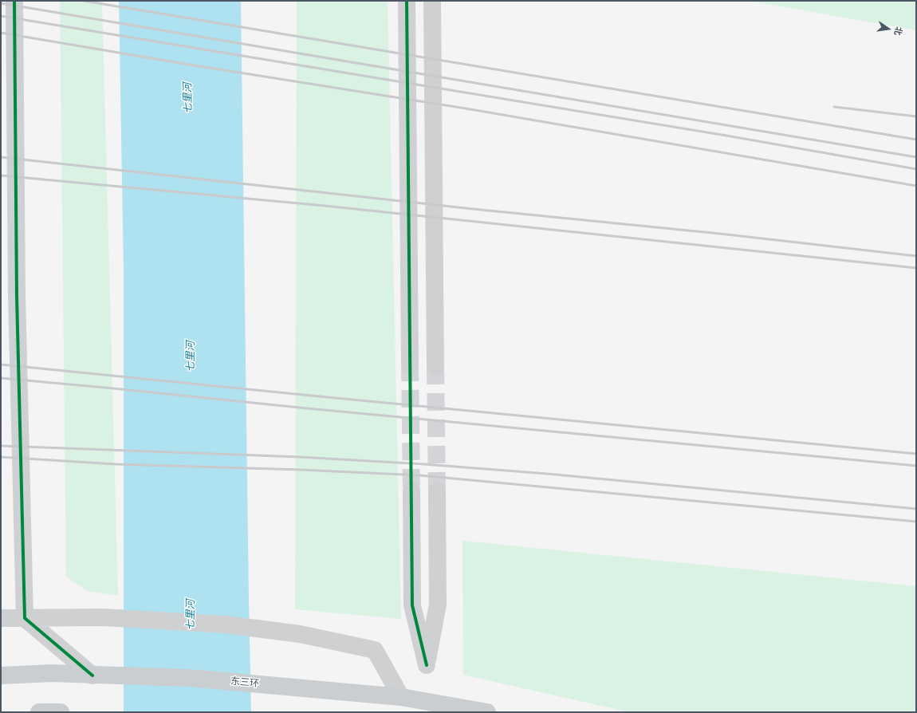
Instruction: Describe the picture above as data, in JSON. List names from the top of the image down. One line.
{"streets":{"main road":["东三环"]},"water":["七里河"],"north":"right"}
